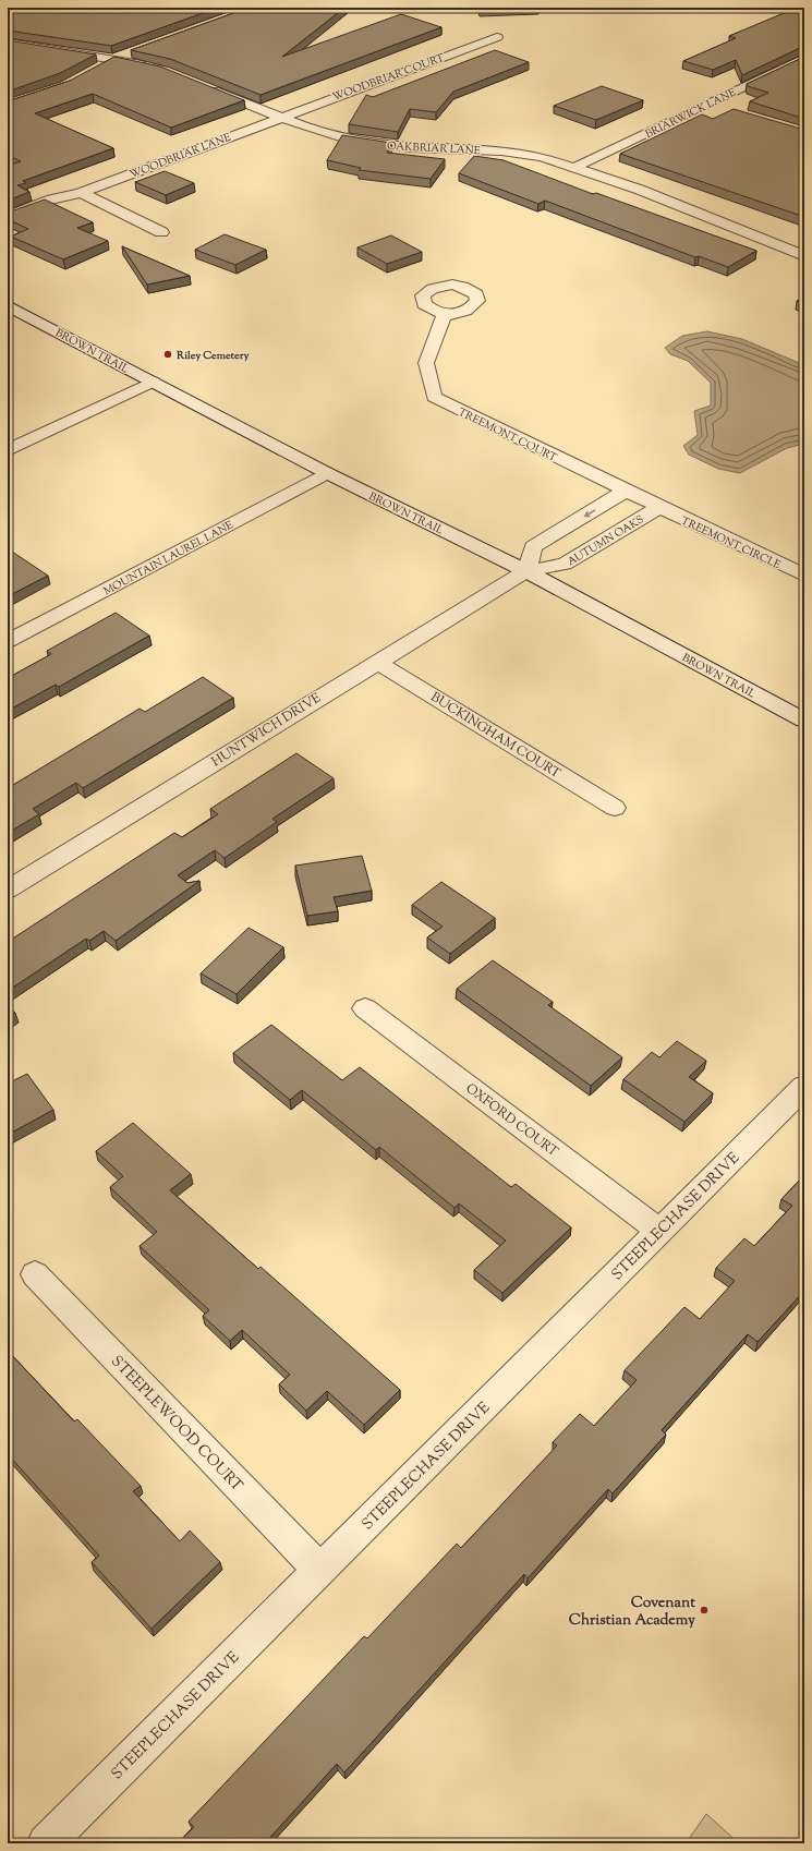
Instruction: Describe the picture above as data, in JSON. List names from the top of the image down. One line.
{"streets":{"street":["WOODBRIAR COURT","BRIARWICK LANE","OAKBRIAR LANE","WOODBRIAR LANE","BROWN TRAIL","TREEMONT COURT","AUTUMN OAKS","TREEMONT CIRCLE","MOUNTAIN LAUREL LANE","HUNTWICH DRIVE","BUCKINGHAM COURT","OXFORD COURT","STEEPLECHASE DRIVE","STEEPLEWOOD COURT"]},"crossings":[["WOODBRIAR COURT","OAKBRIAR LANE"],["WOODBRIAR COURT","WOODBRIAR LANE"],["BRIARWICK LANE","OAKBRIAR LANE"],["OAKBRIAR LANE","WOODBRIAR LANE"],["BROWN TRAIL","AUTUMN OAKS"],["BROWN TRAIL","MOUNTAIN LAUREL LANE"],["BROWN TRAIL","HUNTWICH DRIVE"],["TREEMONT COURT","AUTUMN OAKS"],["TREEMONT COURT","TREEMONT CIRCLE"],["AUTUMN OAKS","TREEMONT CIRCLE"],["AUTUMN OAKS","HUNTWICH DRIVE"],["HUNTWICH DRIVE","BUCKINGHAM COURT"],["OXFORD COURT","STEEPLECHASE DRIVE"],["STEEPLECHASE DRIVE","STEEPLEWOOD COURT"]],"places":["Riley Cemetery","Covenant Christian Academy"]}
